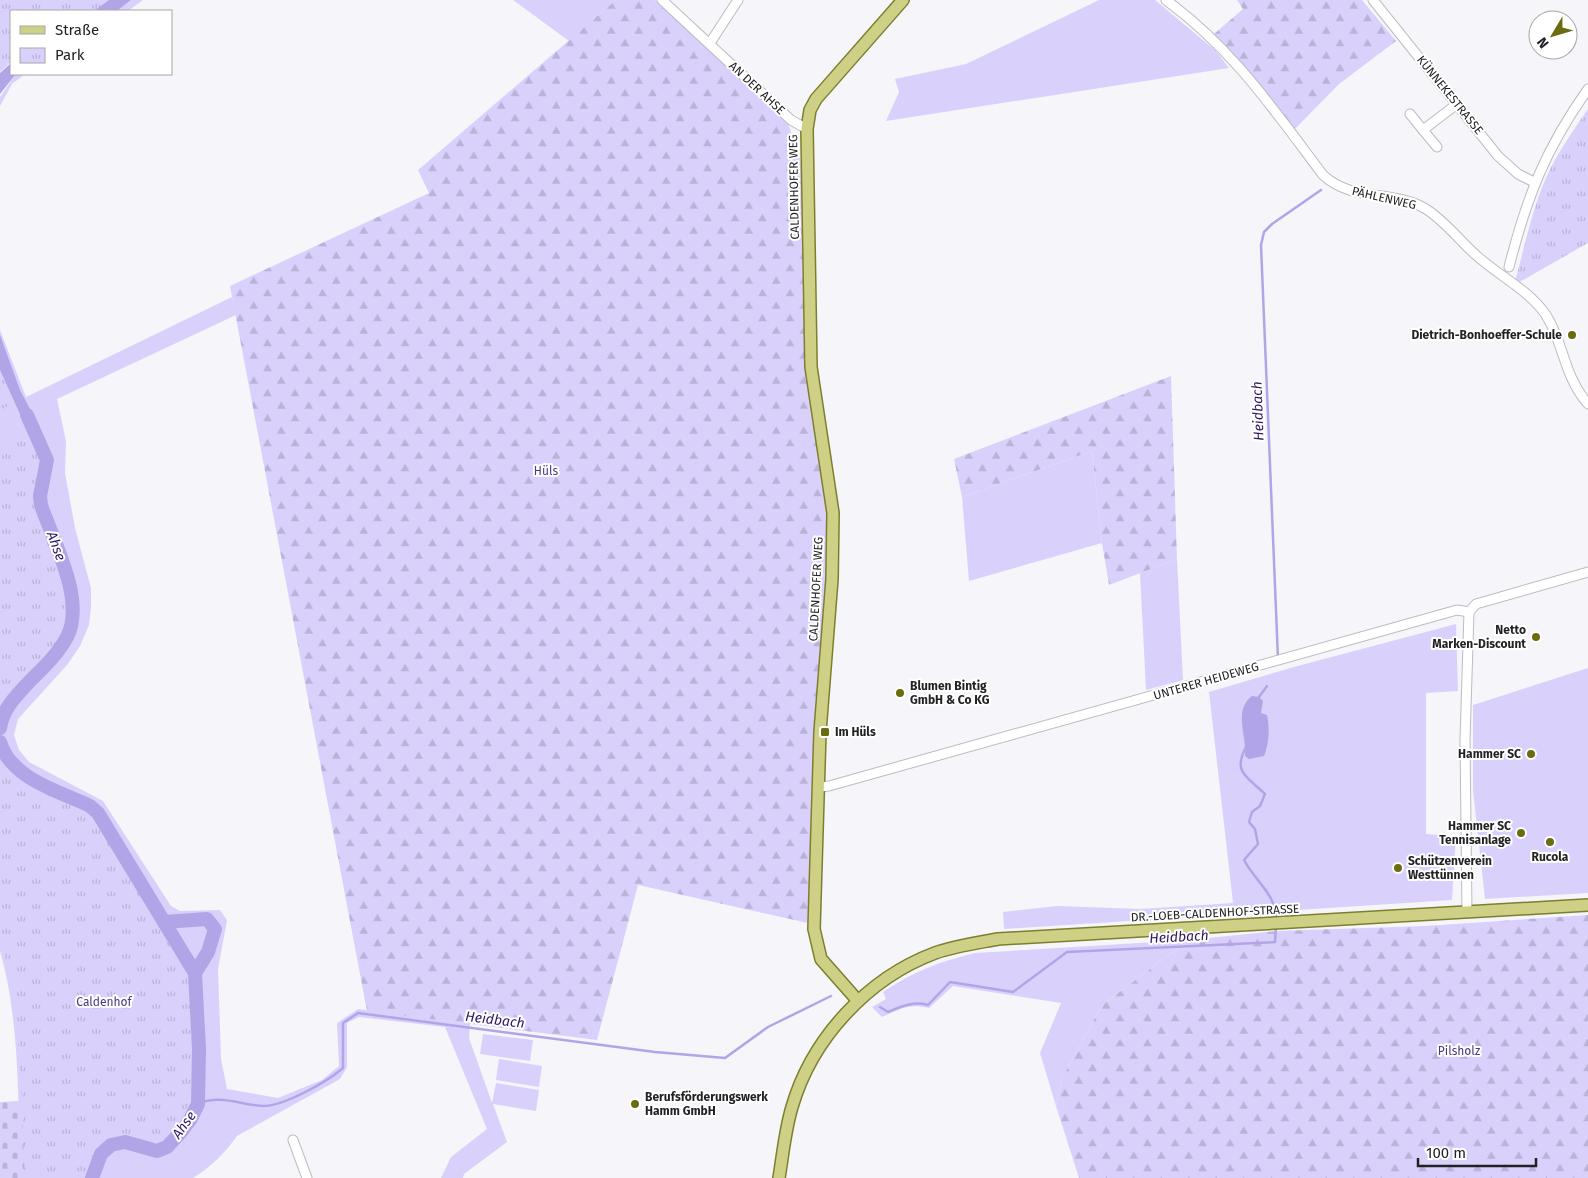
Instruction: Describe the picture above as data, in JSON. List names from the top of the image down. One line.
{"streets":{"main road":["CALDENHOFER WEG","DR.-LOEB-CALDENHOF-STRASSE"],"street":["AN DER AHSE","KÜNNEKESTRASSE","PÄHLENWEG","UNTERER HEIDEWEG"]},"crossings":[["AN DER AHSE","CALDENHOFER WEG"],["CALDENHOFER WEG","UNTERER HEIDEWEG"],["CALDENHOFER WEG","DR.-LOEB-CALDENHOF-STRASSE"]],"water":["Heidbach","Ahse"],"parks":["Hüls","Caldenhof","Pilsholz"],"places":{"other":["Dietrich-Bonhoeffer-Schule","Netto Marken-Discount","Blumen Bintig GmbH & Co KG","Hammer SC","Hammer SC Tennisanlage","Rucola","Schützenverein Westtünnen","Berufsförderungswerk Hamm GmbH"],"transit":["Im Hüls"]},"legend":["Straße","Park"],"scale_bar":"100 m","north":"bottom left"}
